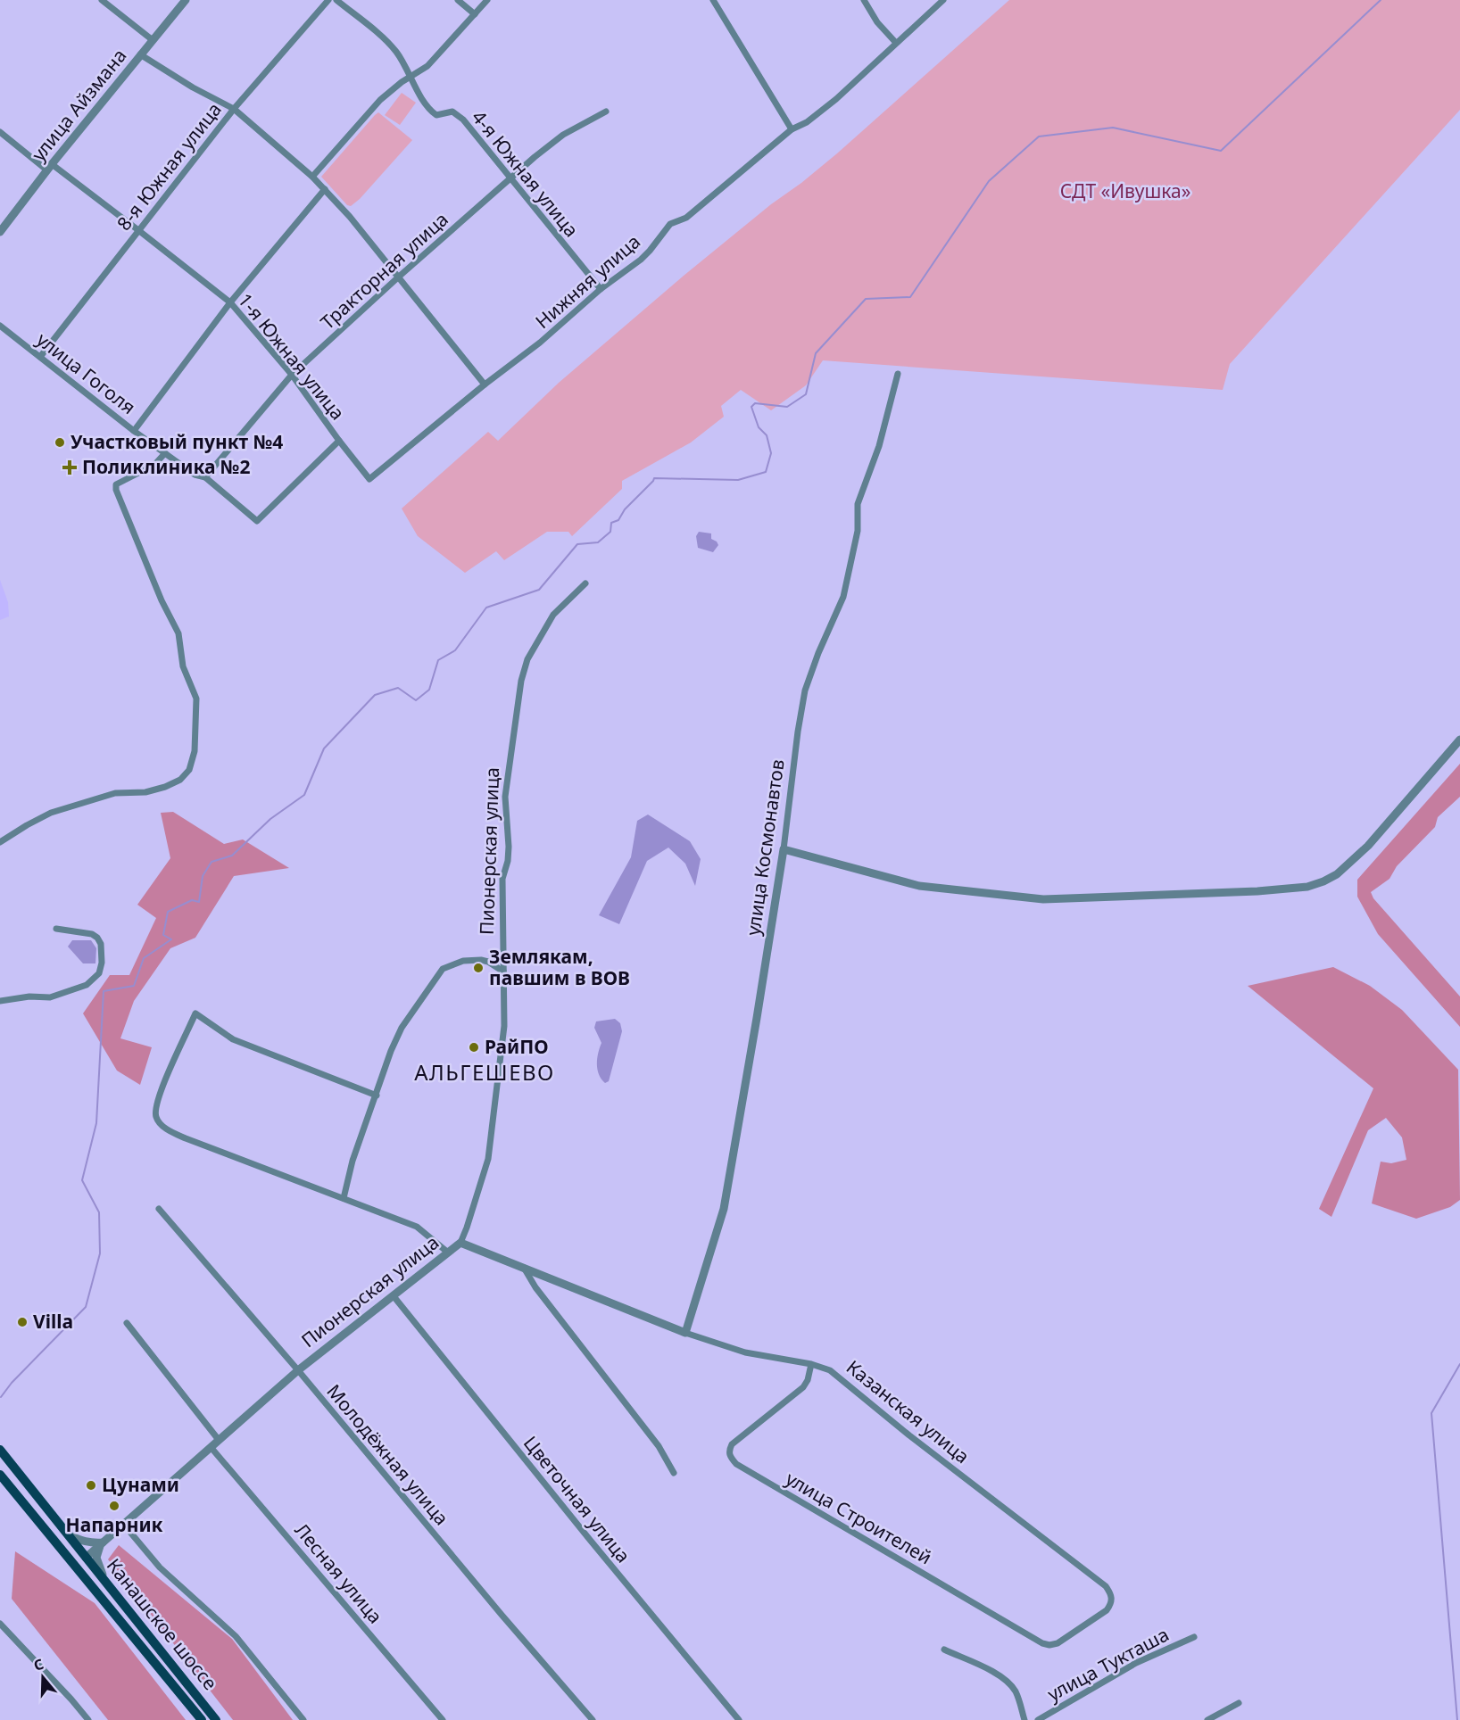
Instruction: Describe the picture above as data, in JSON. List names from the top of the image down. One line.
{"streets":{"main road":["Пионерская улица","Канашское шоссе"],"street":["улица Айзмана","8-я Южная улица","4-я Южная улица","Тракторная улица","Нижняя улица","1-я Южная улица","улица Гоголя","улица Космонавтов","Казанская улица","Молодёжная улица","Цветочная улица","улица Строителей","Лесная улица","улица Тукташа"]},"crossings":[["улица Айзмана","1-я Южная улица"],["8-я Южная улица","1-я Южная улица"],["8-я Южная улица","улица Гоголя"],["4-я Южная улица","Тракторная улица"],["4-я Южная улица","Нижняя улица"],["Тракторная улица","1-я Южная улица"],["Тракторная улица","улица Гоголя"],["Нижняя улица","1-я Южная улица"],["1-я Южная улица","улица Гоголя"],["улица Космонавтов","Казанская улица"],["Пионерская улица","Казанская улица"],["Пионерская улица","Молодёжная улица"],["Пионерская улица","Цветочная улица"],["Пионерская улица","Лесная улица"],["Пионерская улица","Канашское шоссе"],["Казанская улица","улица Строителей"]],"districts":["АЛЬГЕШЕВО"],"parks":["СДТ «Ивушка»"],"places":{"other":["Участковый пункт №4","Землякам, павшим в ВОВ","РайПО","Villa","Цунами","Напарник"],"health":["Поликлиника №2"]},"north":"top"}
